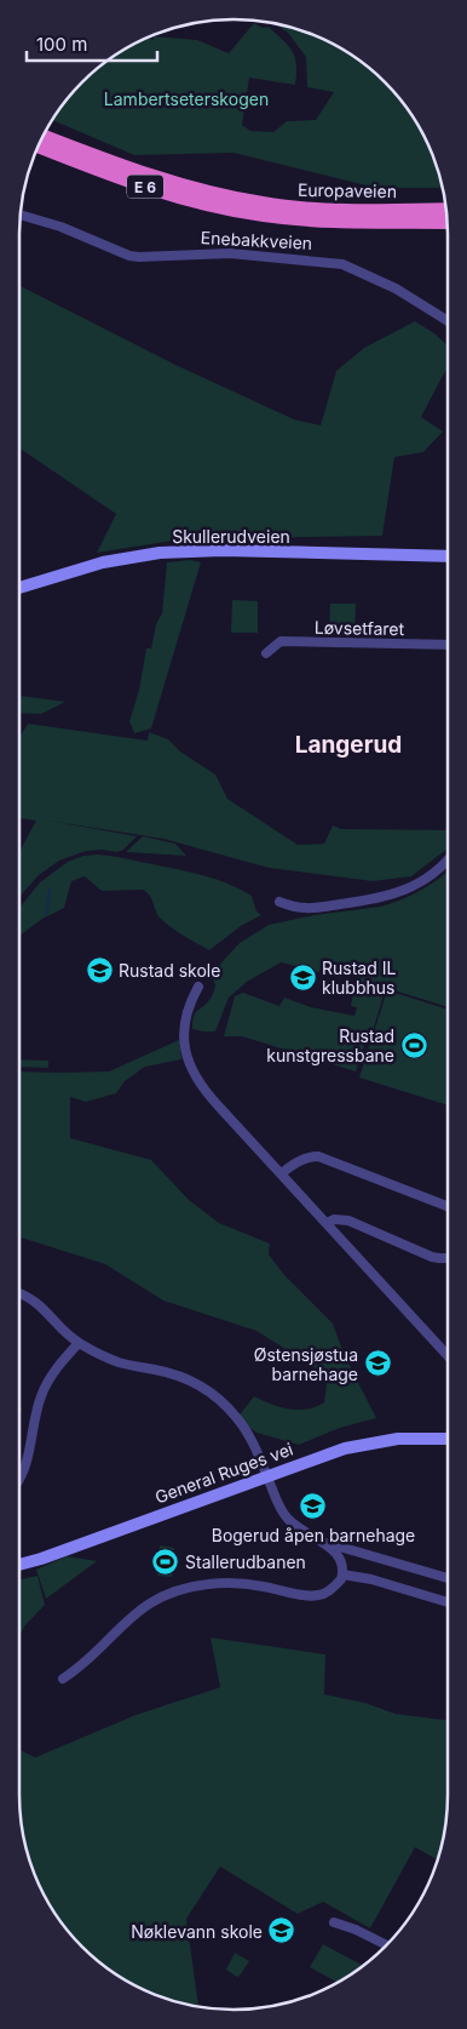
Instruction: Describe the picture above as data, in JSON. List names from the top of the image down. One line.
{"streets":{"highway":["E 6","Europaveien","Enebakkveien"],"main road":["Skullerudveien","General Ruges vei"],"street":["Løvsetfaret"]},"crossings":[["Europaveien","Enebakkveien"]],"districts":["Langerud"],"parks":["Lambertseterskogen"],"places":{"school or university":["Rustad skole","Rustad IL klubbhus","Østensjøstua barnehage","Bogerud åpen barnehage","Nøklevann skole"],"sports":["Rustad kunstgressbane","Stallerudbanen"]},"scale_bar":"100 m"}
